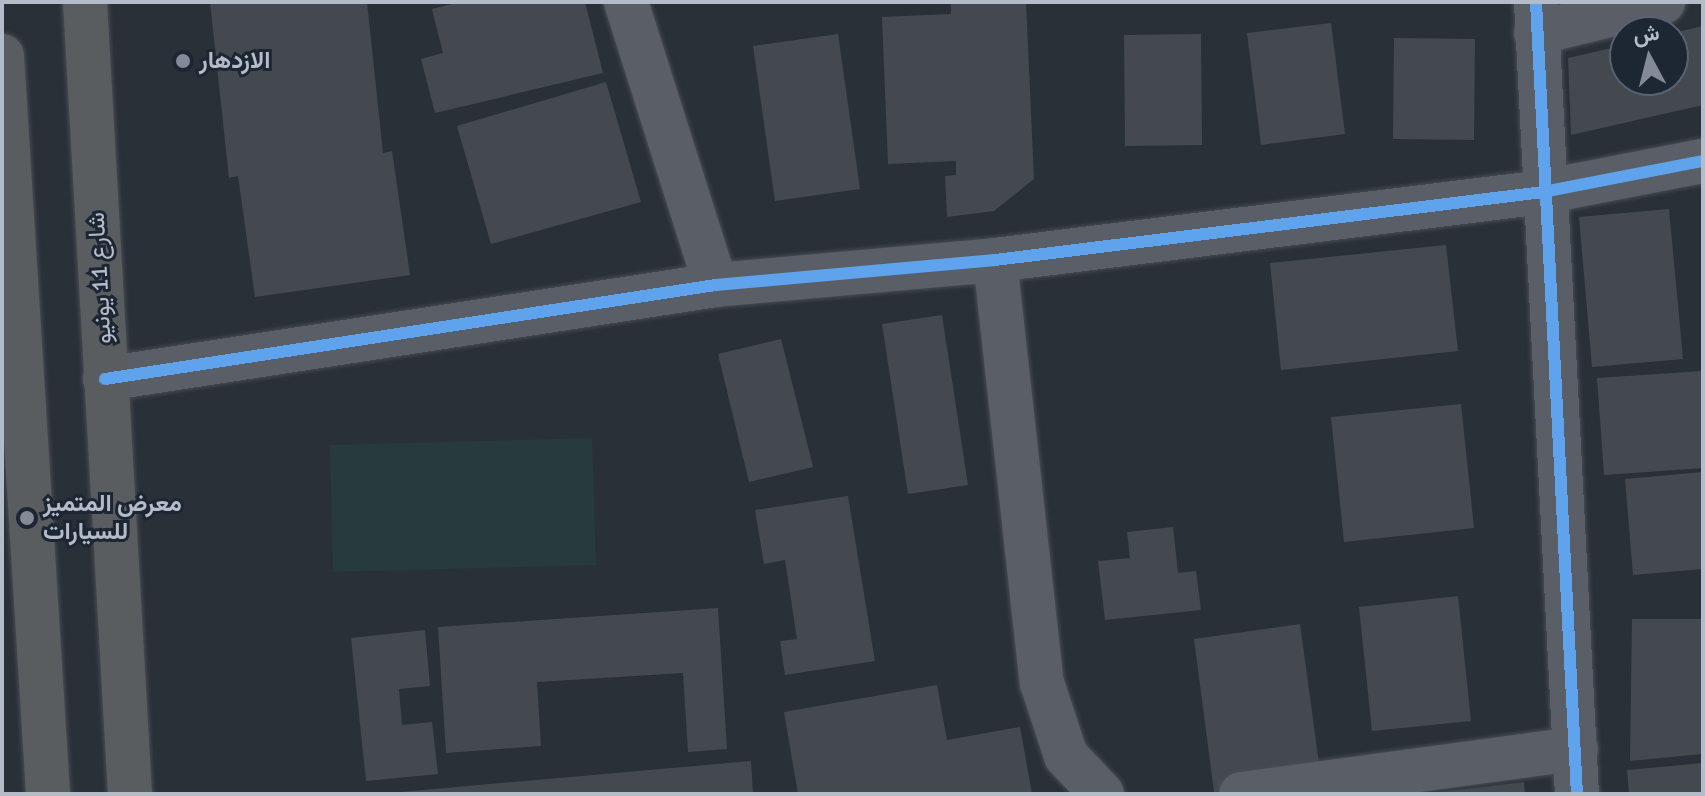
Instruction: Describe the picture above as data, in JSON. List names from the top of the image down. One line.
{"streets":{"highway":["شارع 11 يونيو"]},"places":["الازدهار","معرض المتميز للسيارات"],"north":"top"}
